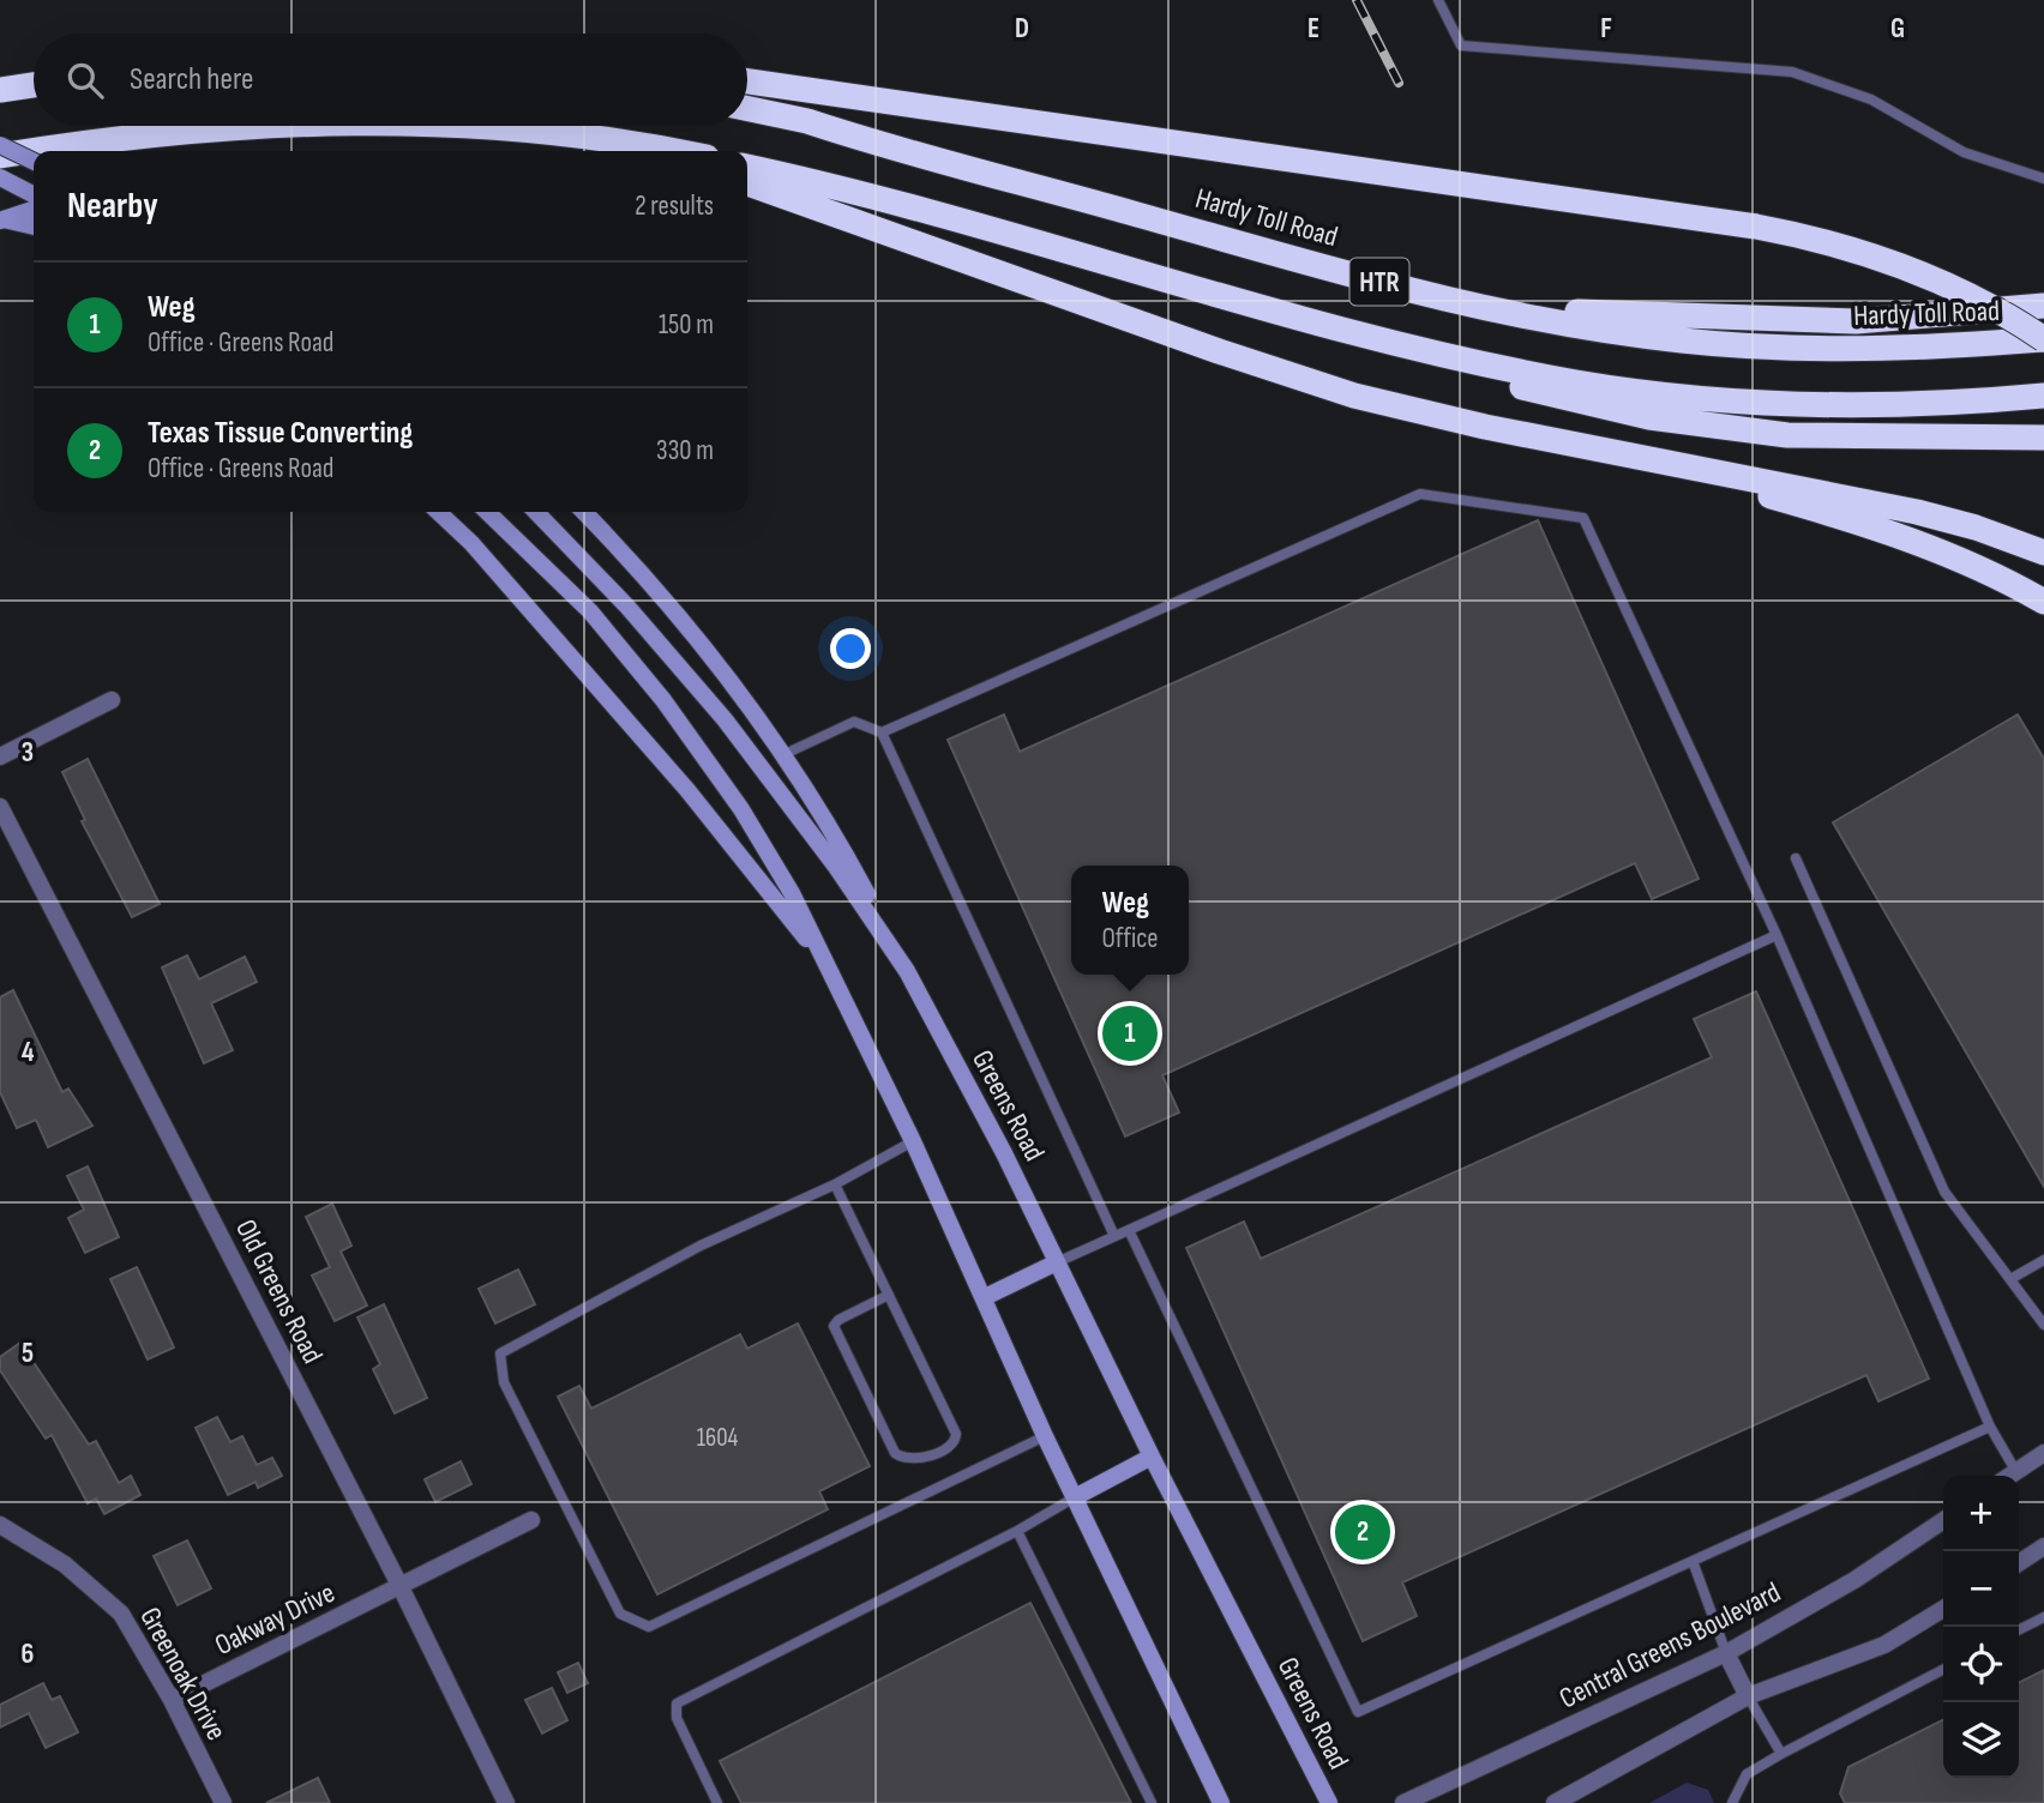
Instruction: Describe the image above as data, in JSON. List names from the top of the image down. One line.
{"streets":{"highway":["Hardy Toll Road","HTR"],"main road":["Greens Road"],"street":["Old Greens Road","Oakway Drive","Central Greens Boulevard","Greenoak Drive"]},"crossings":[["Old Greens Road","Oakway Drive"],["Oakway Drive","Greenoak Drive"]],"house_numbers":["1604"],"page":{"search":"Search here","heading":["Nearby","2 results"],"list":[{"mark":"1","name":"Weg","note":"Office · Greens Road","value":"150 m"},{"mark":"2","name":"Texas Tissue Converting","note":"Office · Greens Road","value":"330 m"}],"popup":["Weg","Office"],"pins":["1","2"],"map_buttons":["+","−"]},"grid":{"columns":["D","E","F","G"],"rows":["3","4","5","6"]}}
